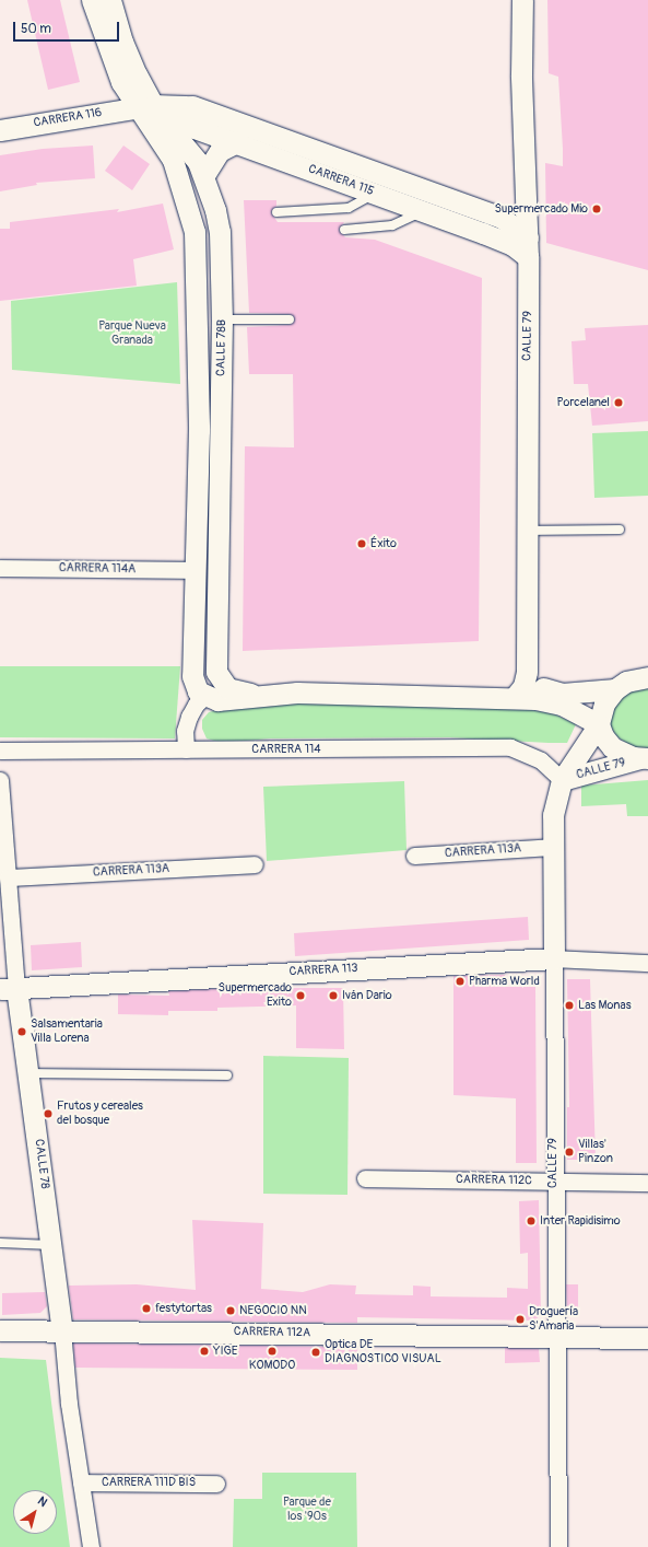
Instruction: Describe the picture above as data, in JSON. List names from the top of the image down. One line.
{"streets":{"street":["CARRERA 116","CARRERA 115","CALLE 79","CALLE 78B","CARRERA 114A","CARRERA 114","CARRERA 113A","CARRERA 113","CALLE 78","CARRERA 112C","CARRERA 112A","CARRERA 111D BIS"]},"crossings":[["CARRERA 116","CARRERA 115"],["CARRERA 116","CALLE 78B"],["CARRERA 115","CALLE 79"],["CARRERA 115","CALLE 78B"],["CALLE 79","CARRERA 114"],["CALLE 79","CARRERA 113A"],["CALLE 79","CARRERA 113"],["CALLE 79","CARRERA 112C"],["CALLE 79","CARRERA 112A"],["CALLE 78B","CARRERA 114A"],["CARRERA 113A","CALLE 78"],["CARRERA 113","CALLE 78"],["CALLE 78","CARRERA 112A"],["CALLE 78","CARRERA 111D BIS"]],"parks":["Parque Nueva Granada","Parque de los '90s"],"places":["Supermercado Mio","Porcelanel","Éxito","Pharma World","Supermercado Exito","Iván Dario","Las Monas","Salsamentaria Villa Lorena","Frutos y cereales del bosque","Villas' Pinzon","Inter Rapidisimo","festytortas","NEGOCIO NN","Droguería S'Amaria","YIGE","KOMODO","Optica DE DIAGNOSTICO VISUAL"],"scale_bar":"50 m","north":"top right"}
